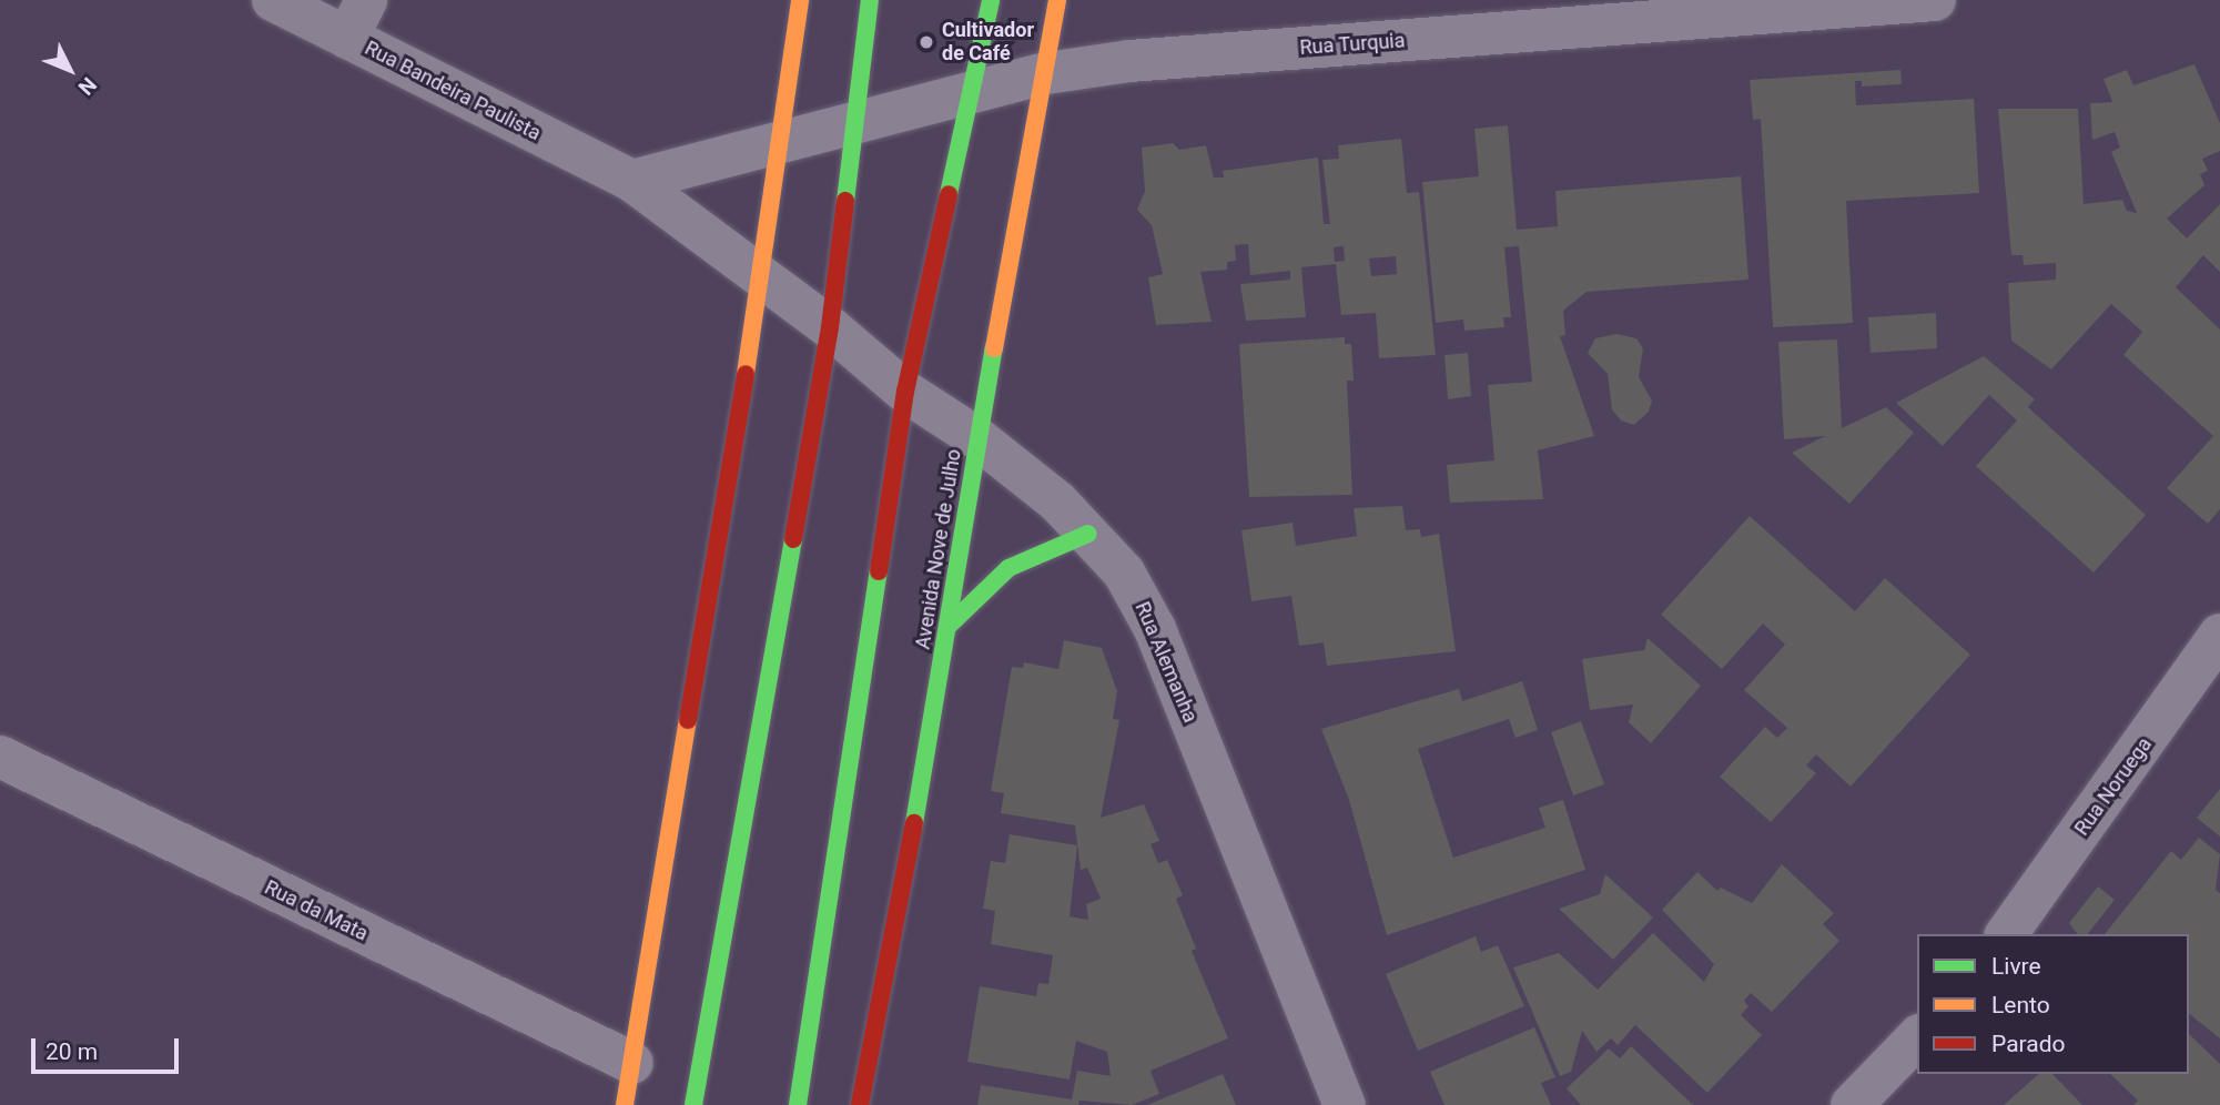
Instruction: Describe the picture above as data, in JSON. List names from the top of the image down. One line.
{"streets":{"main road":["Avenida Nove de Julho"],"street":["Rua Turquia","Rua Bandeira Paulista","Rua Alemanha","Rua Noruega","Rua da Mata"]},"crossings":[["Rua Turquia","Avenida Nove de Julho"],["Rua Bandeira Paulista","Rua Alemanha"],["Avenida Nove de Julho","Rua Alemanha"]],"places":["Cultivador de Café"],"legend":["Livre","Lento","Parado"],"scale_bar":"20 m","north":"bottom right"}
